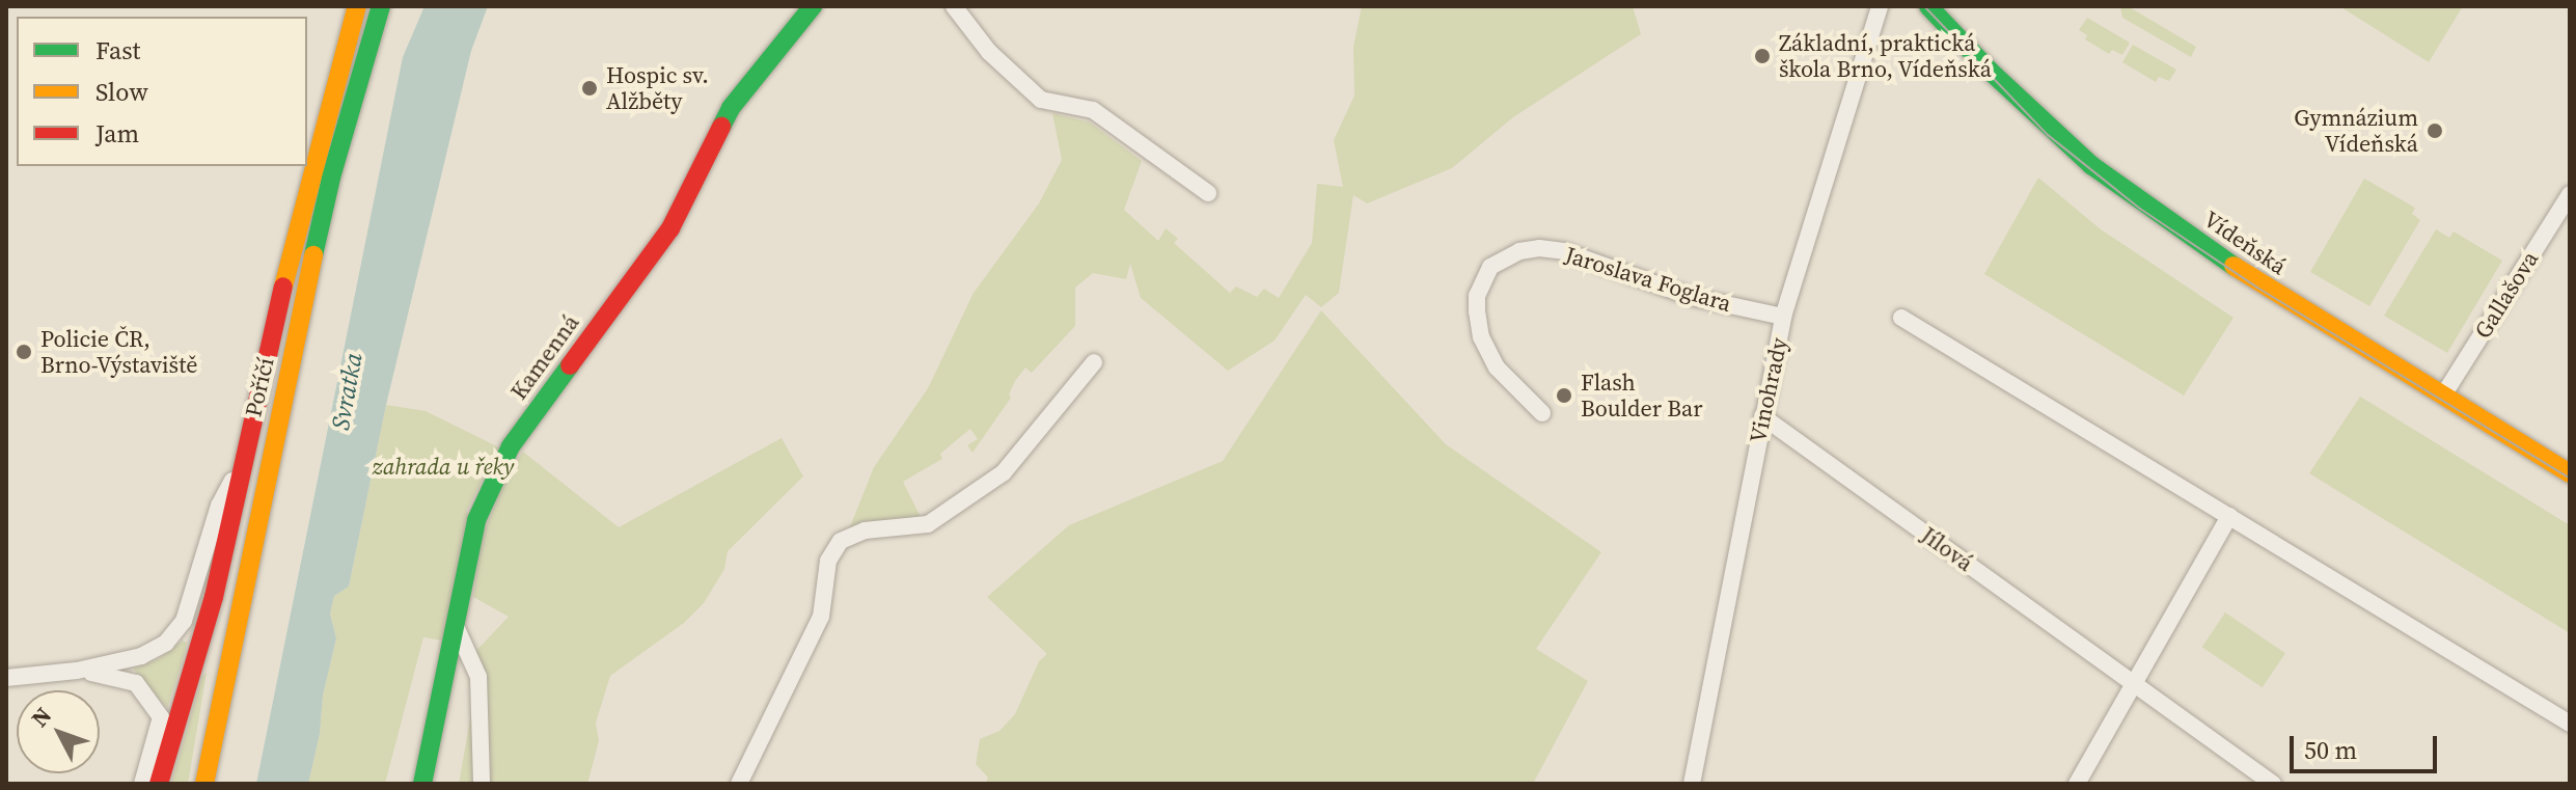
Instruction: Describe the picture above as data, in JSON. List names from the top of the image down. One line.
{"streets":{"main road":["Vídeňská","Kamenná","Poříčí"],"street":["Jaroslava Foglara","Gallašova","Vinohrady","Jílová"]},"crossings":[["Vídeňská","Gallašova"],["Jaroslava Foglara","Vinohrady"],["Vinohrady","Jílová"]],"water":["Svratka"],"parks":["zahrada u řeky"],"places":["Základní, praktická škola Brno, Vídeňská","Hospic sv. Alžběty","Gymnázium Vídeňská","Policie ČR, Brno-Výstaviště","Flash Boulder Bar"],"legend":["Fast","Slow","Jam"],"scale_bar":"50 m","north":"top left"}
